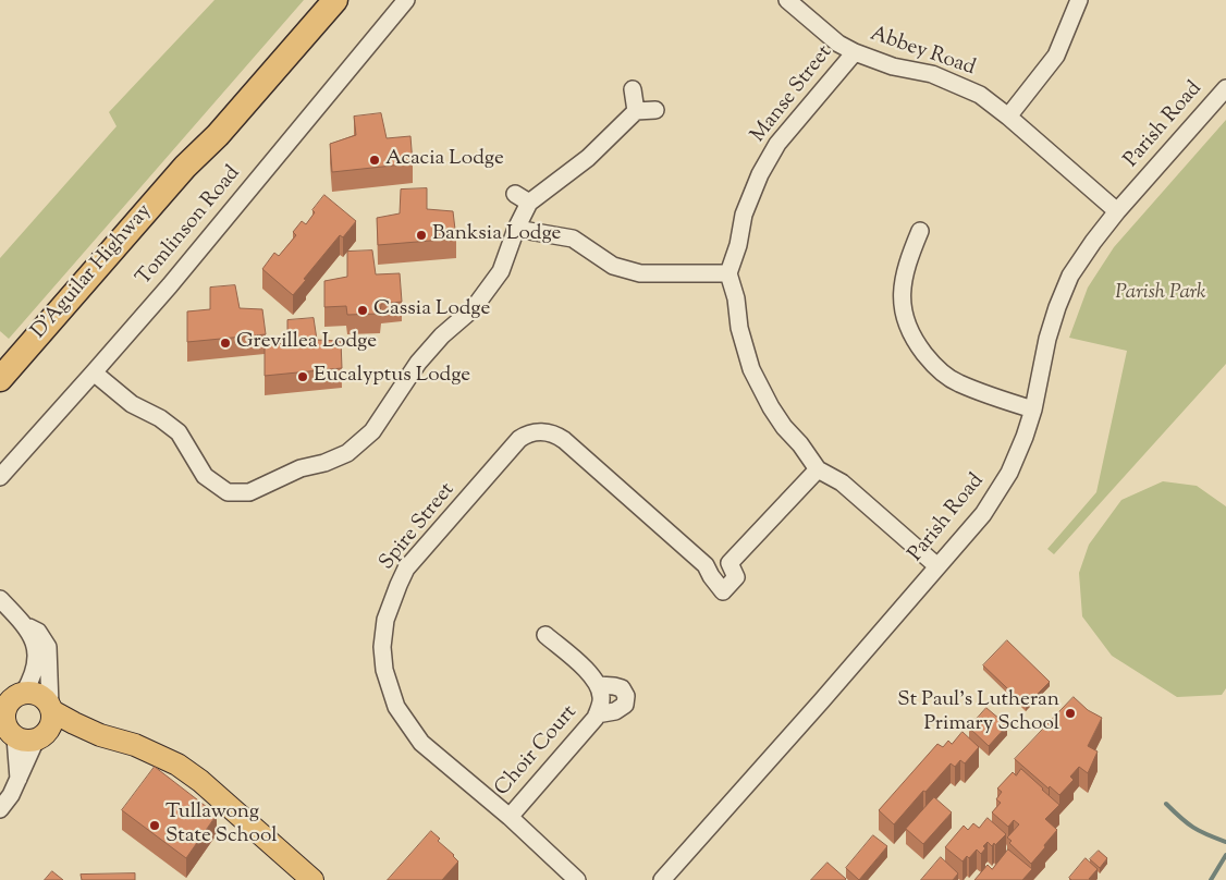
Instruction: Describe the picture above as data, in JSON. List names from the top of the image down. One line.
{"streets":{"highway":["D'Aguilar Highway"],"street":["Abbey Road","Manse Street","Parish Road","Tomlinson Road","Spire Street","Choir Court"]},"crossings":[["Abbey Road","Manse Street"],["Abbey Road","Parish Road"],["Spire Street","Choir Court"]],"parks":["Parish Park"],"places":["Acacia Lodge","Banksia Lodge","Cassia Lodge","Grevillea Lodge","Eucalyptus Lodge","St Paul's Lutheran Primary School","Tullawong State School"]}
